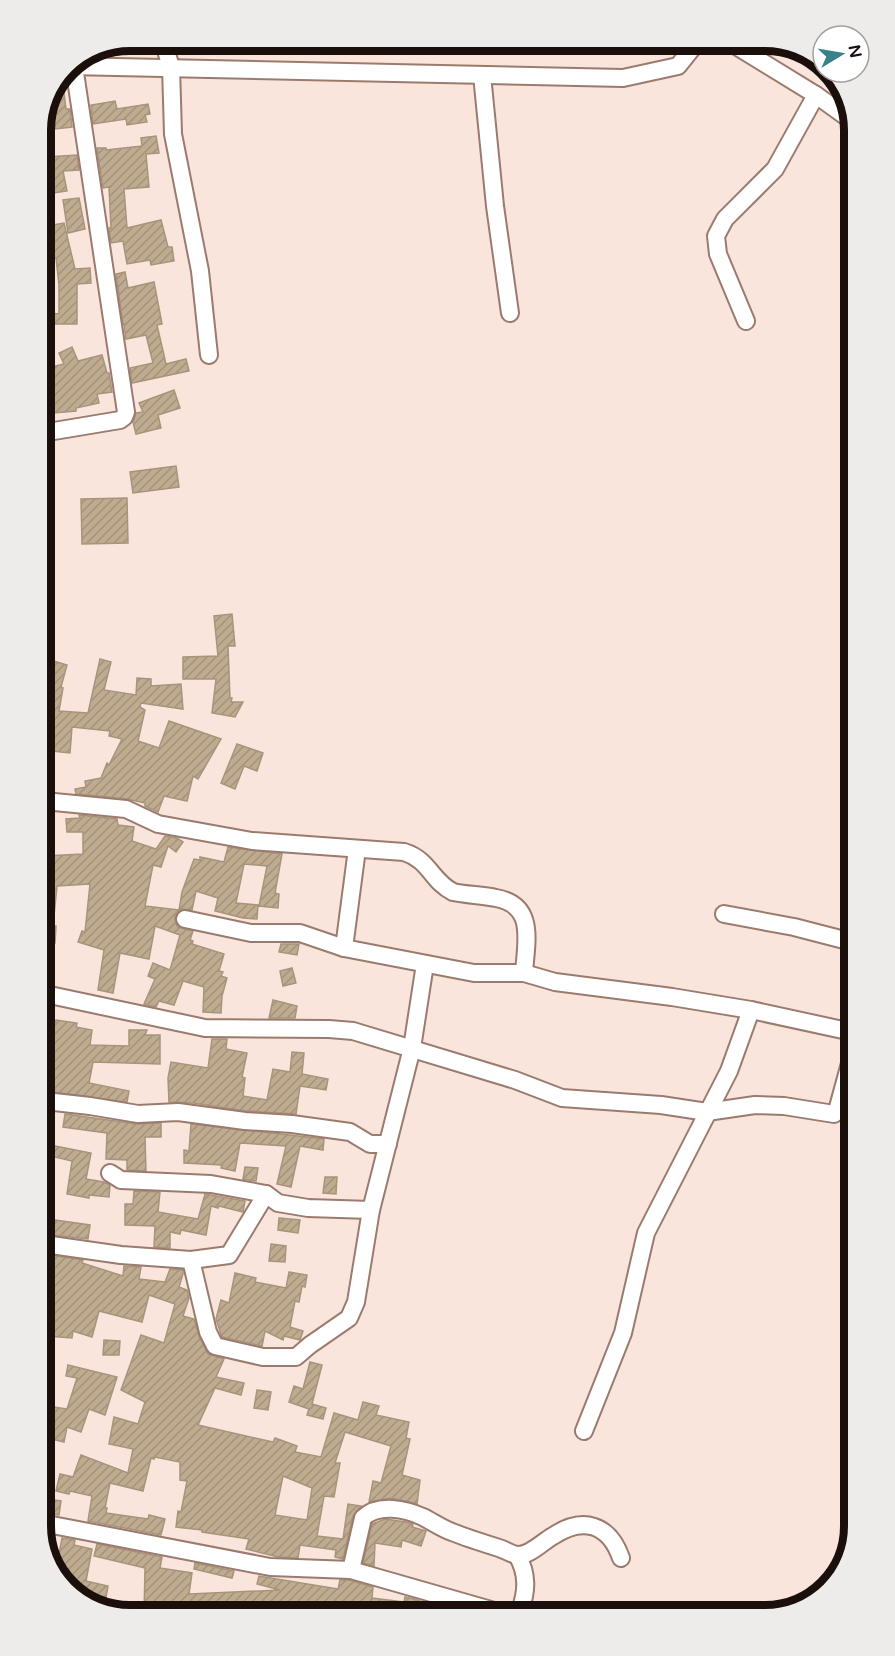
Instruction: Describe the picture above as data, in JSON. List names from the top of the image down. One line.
{"north":"right"}
